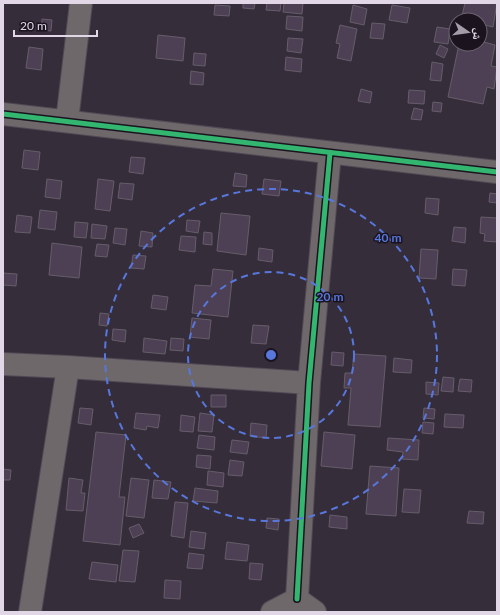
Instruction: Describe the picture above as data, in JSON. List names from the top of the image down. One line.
{"scale_bar":"20 m","north":"right","rings":["40 m","20 m"]}
